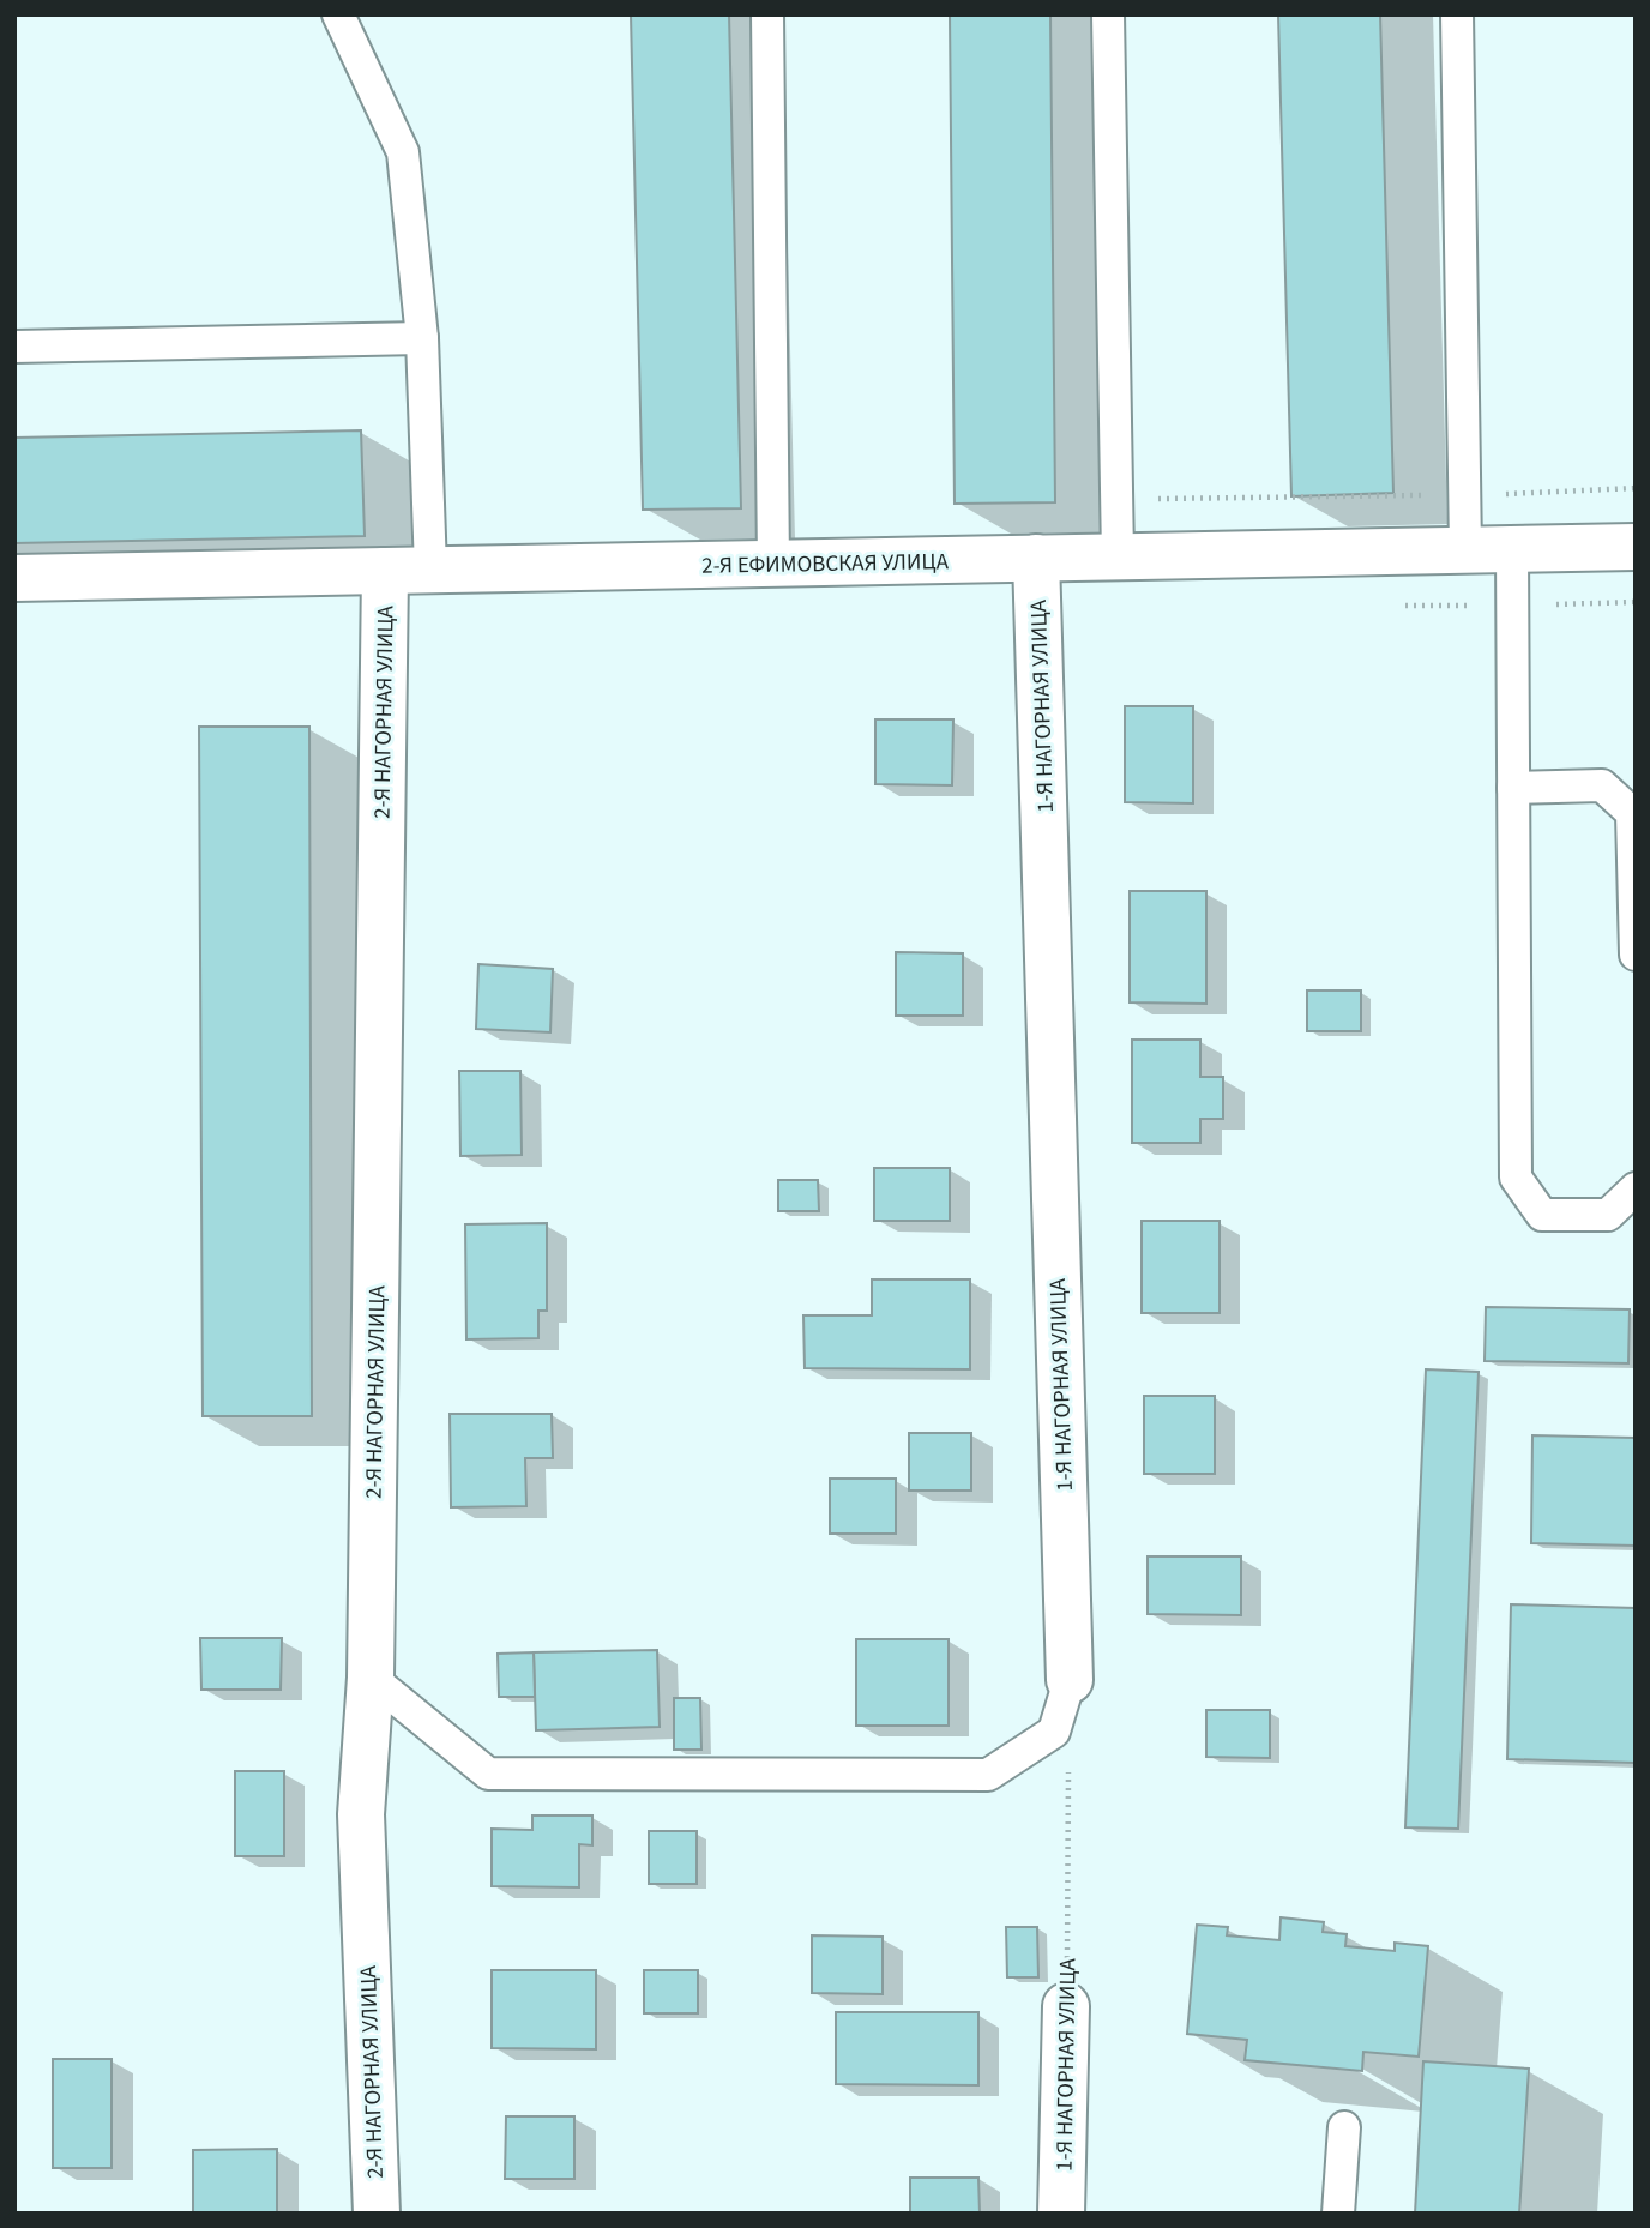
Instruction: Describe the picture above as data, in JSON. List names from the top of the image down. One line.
{"streets":{"street":["2-Я ЕФИМОВСКАЯ УЛИЦА","1-Я НАГОРНАЯ УЛИЦА","2-Я НАГОРНАЯ УЛИЦА"]},"crossings":[["2-Я ЕФИМОВСКАЯ УЛИЦА","1-Я НАГОРНАЯ УЛИЦА"],["2-Я ЕФИМОВСКАЯ УЛИЦА","2-Я НАГОРНАЯ УЛИЦА"]]}
